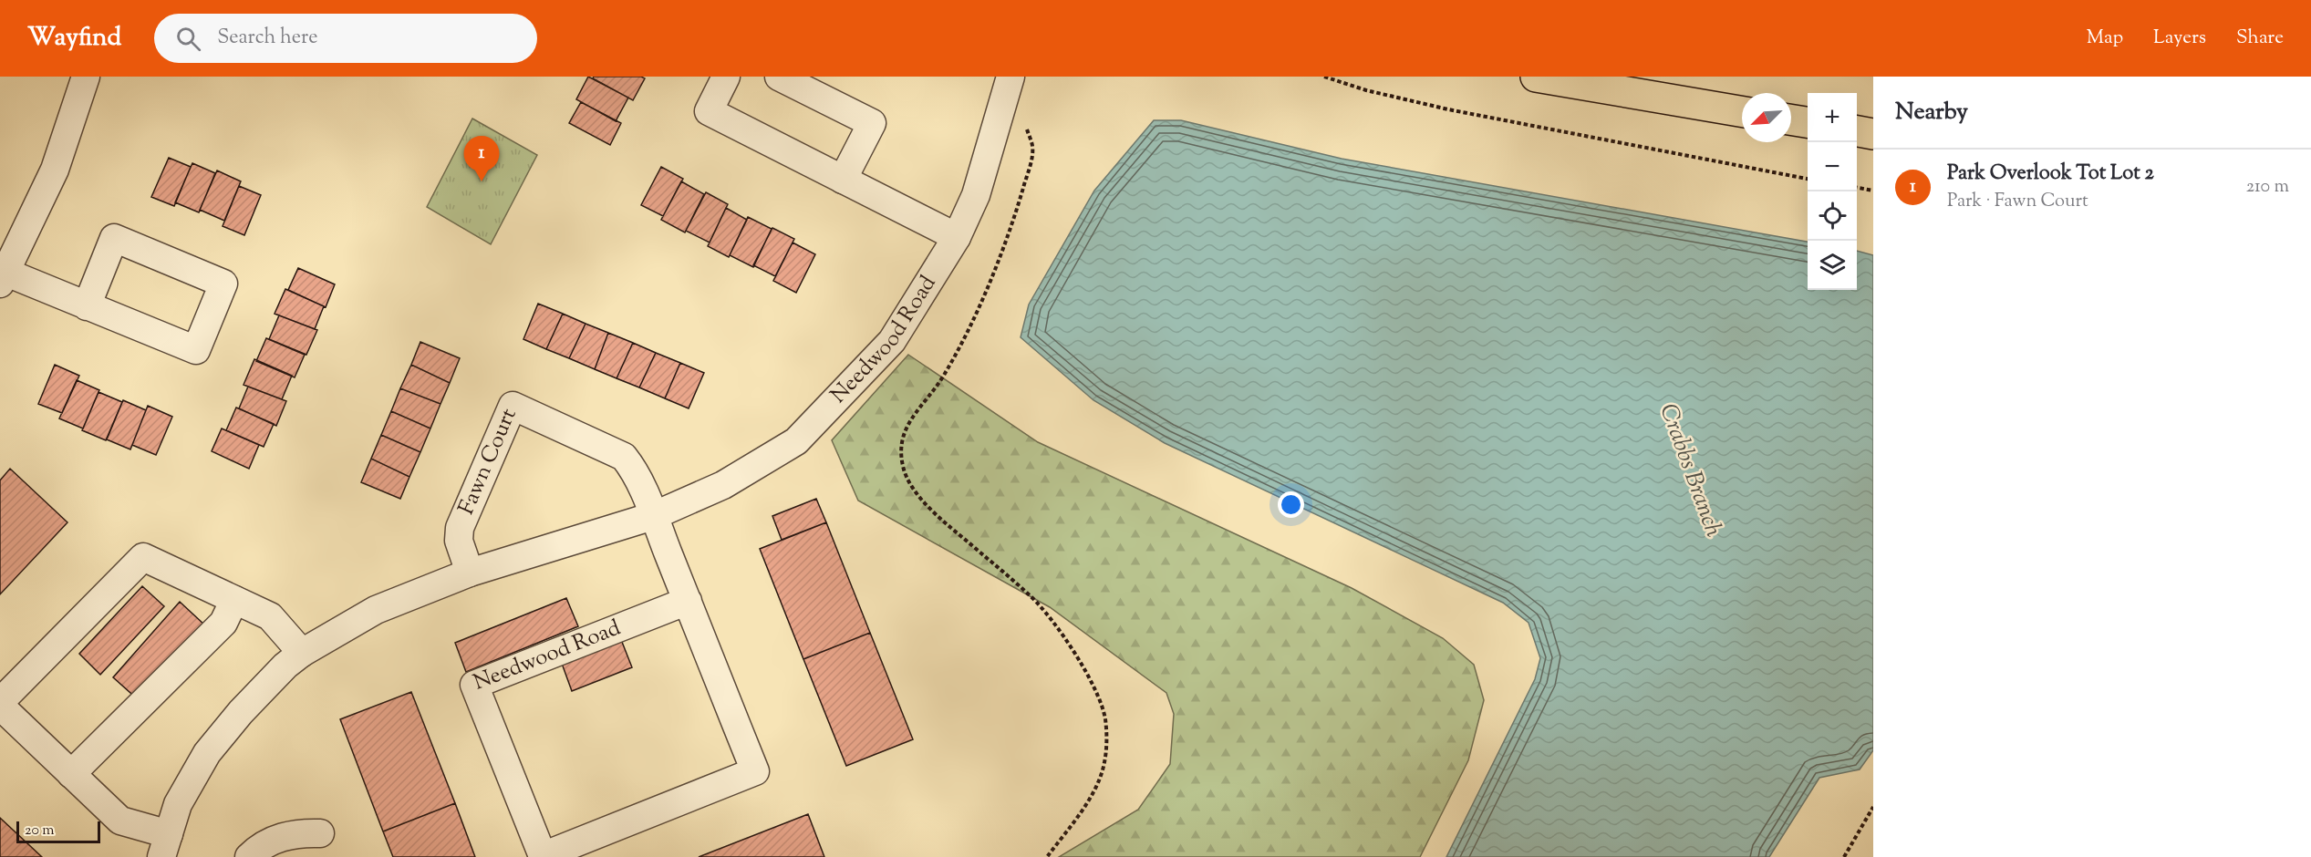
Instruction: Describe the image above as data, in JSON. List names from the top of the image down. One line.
{"streets":{"street":["Needwood Road","Fawn Court"]},"crossings":[["Needwood Road","Fawn Court"]],"water":["Crabbs Branch"],"scale_bar":"20 m","north":"bottom left","page":{"header":"Wayfind","search":"Search here","nav":["Map","Layers","Share"],"heading":"Nearby","map_buttons":["+","−"],"pins":"1","list":[{"mark":"1","name":"Park Overlook Tot Lot 2","note":"Park · Fawn Court","value":"210 m"}],"scale":"20 m"}}
